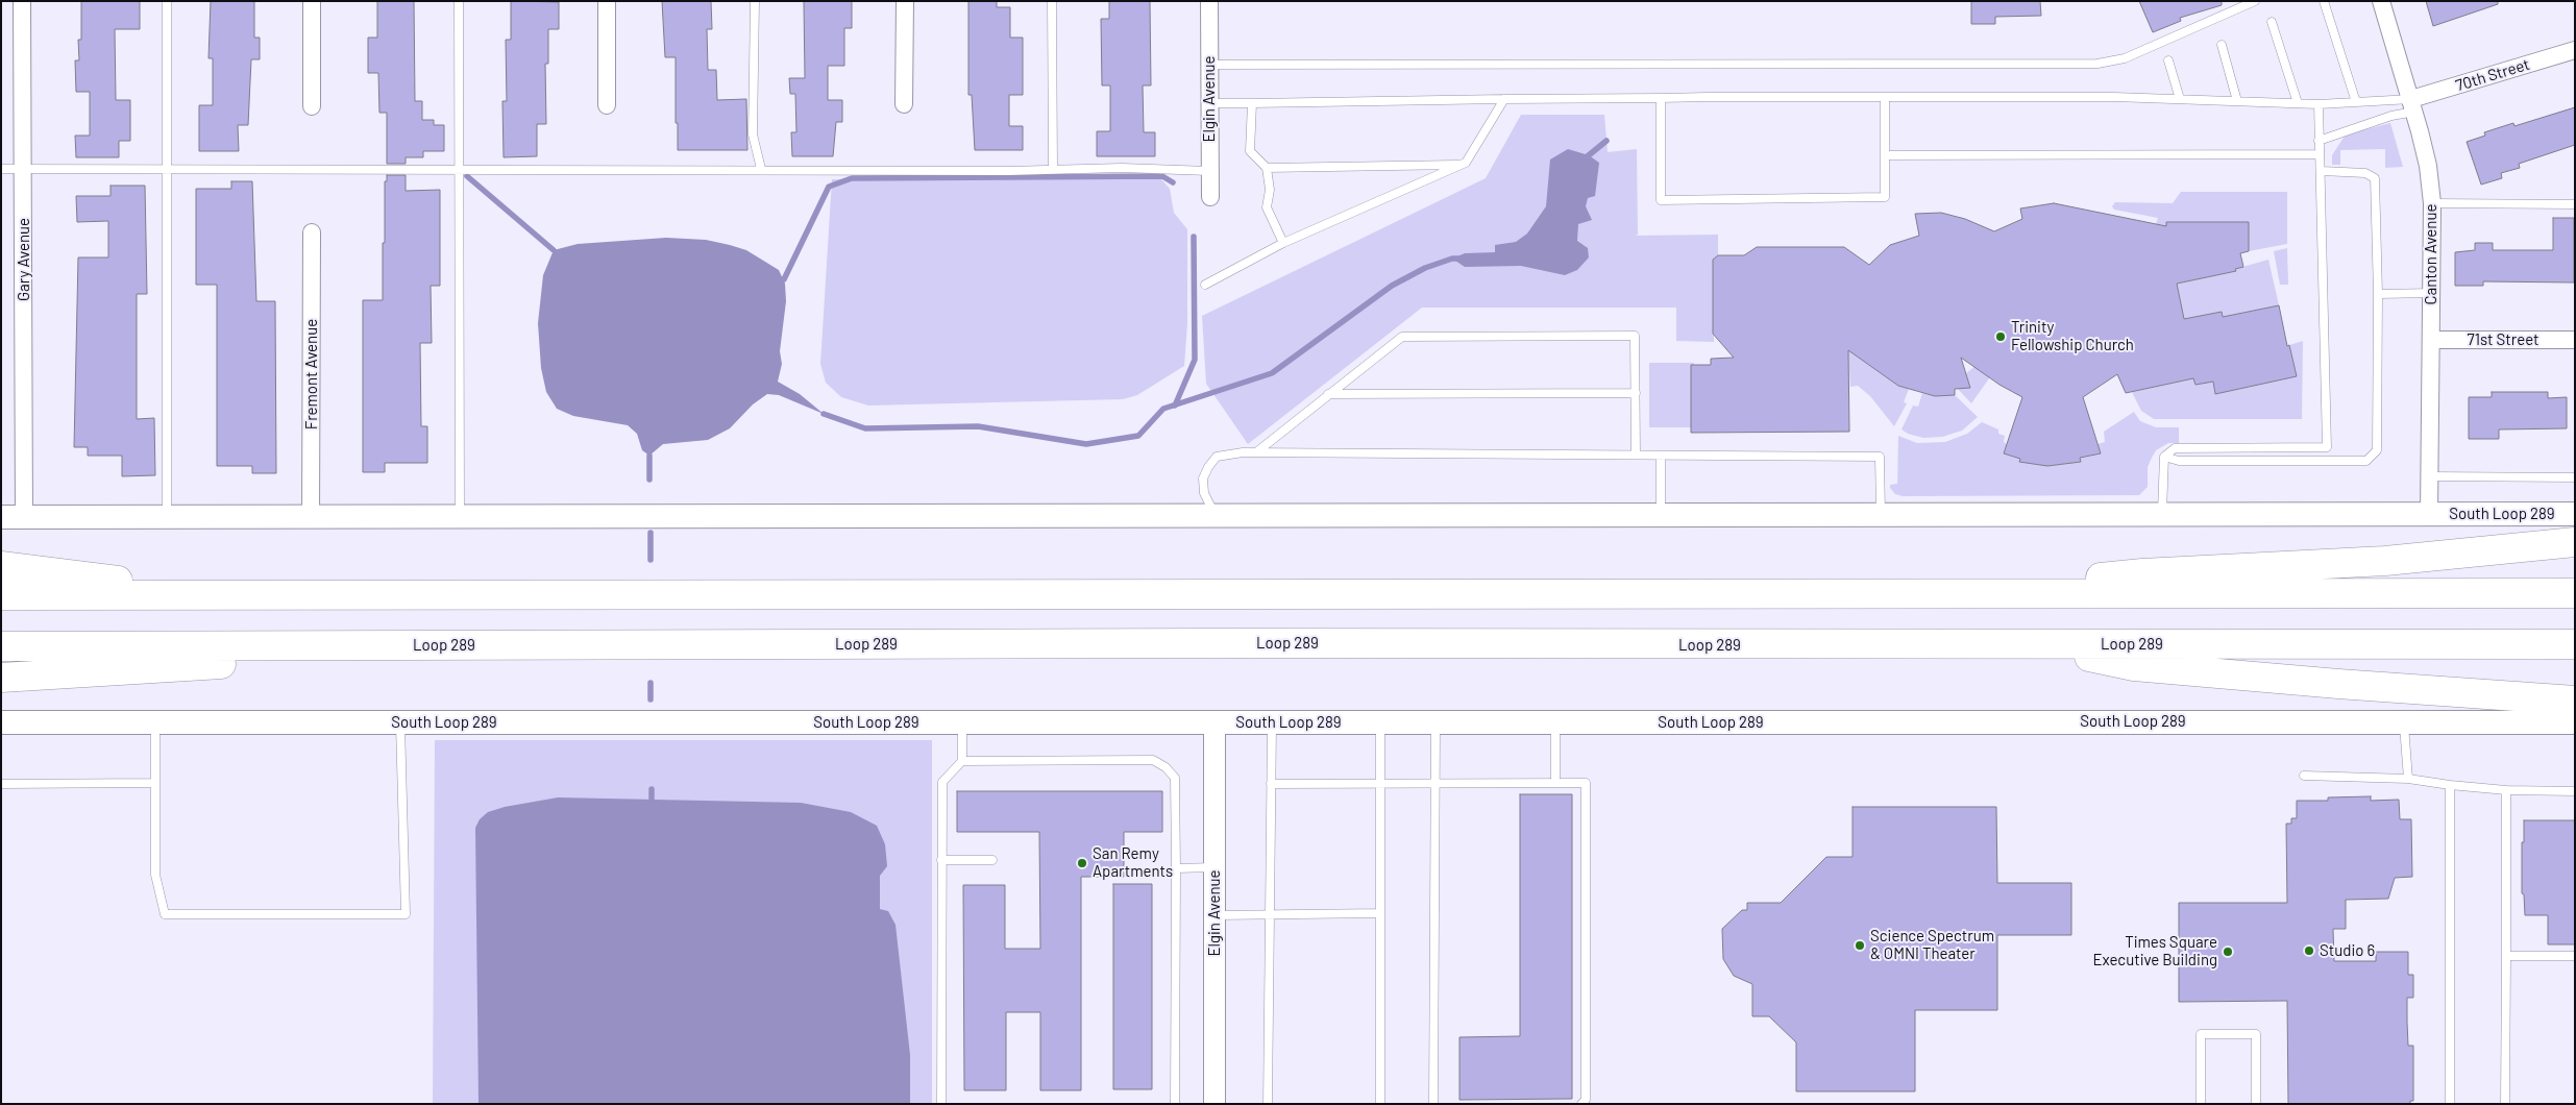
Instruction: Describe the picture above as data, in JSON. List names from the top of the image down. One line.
{"streets":{"highway":["Loop 289"],"main road":["South Loop 289"],"street":["70th Street","Elgin Avenue","Canton Avenue","Gary Avenue","71st Street","Fremont Avenue"]},"crossings":[["70th Street","Canton Avenue"],["Elgin Avenue","South Loop 289"],["Canton Avenue","71st Street"],["Canton Avenue","South Loop 289"],["Gary Avenue","South Loop 289"],["Fremont Avenue","South Loop 289"]],"places":["Trinity Fellowship Church","San Remy Apartments","Science Spectrum & OMNI Theater","Studio 6","Times Square Executive Building"]}
